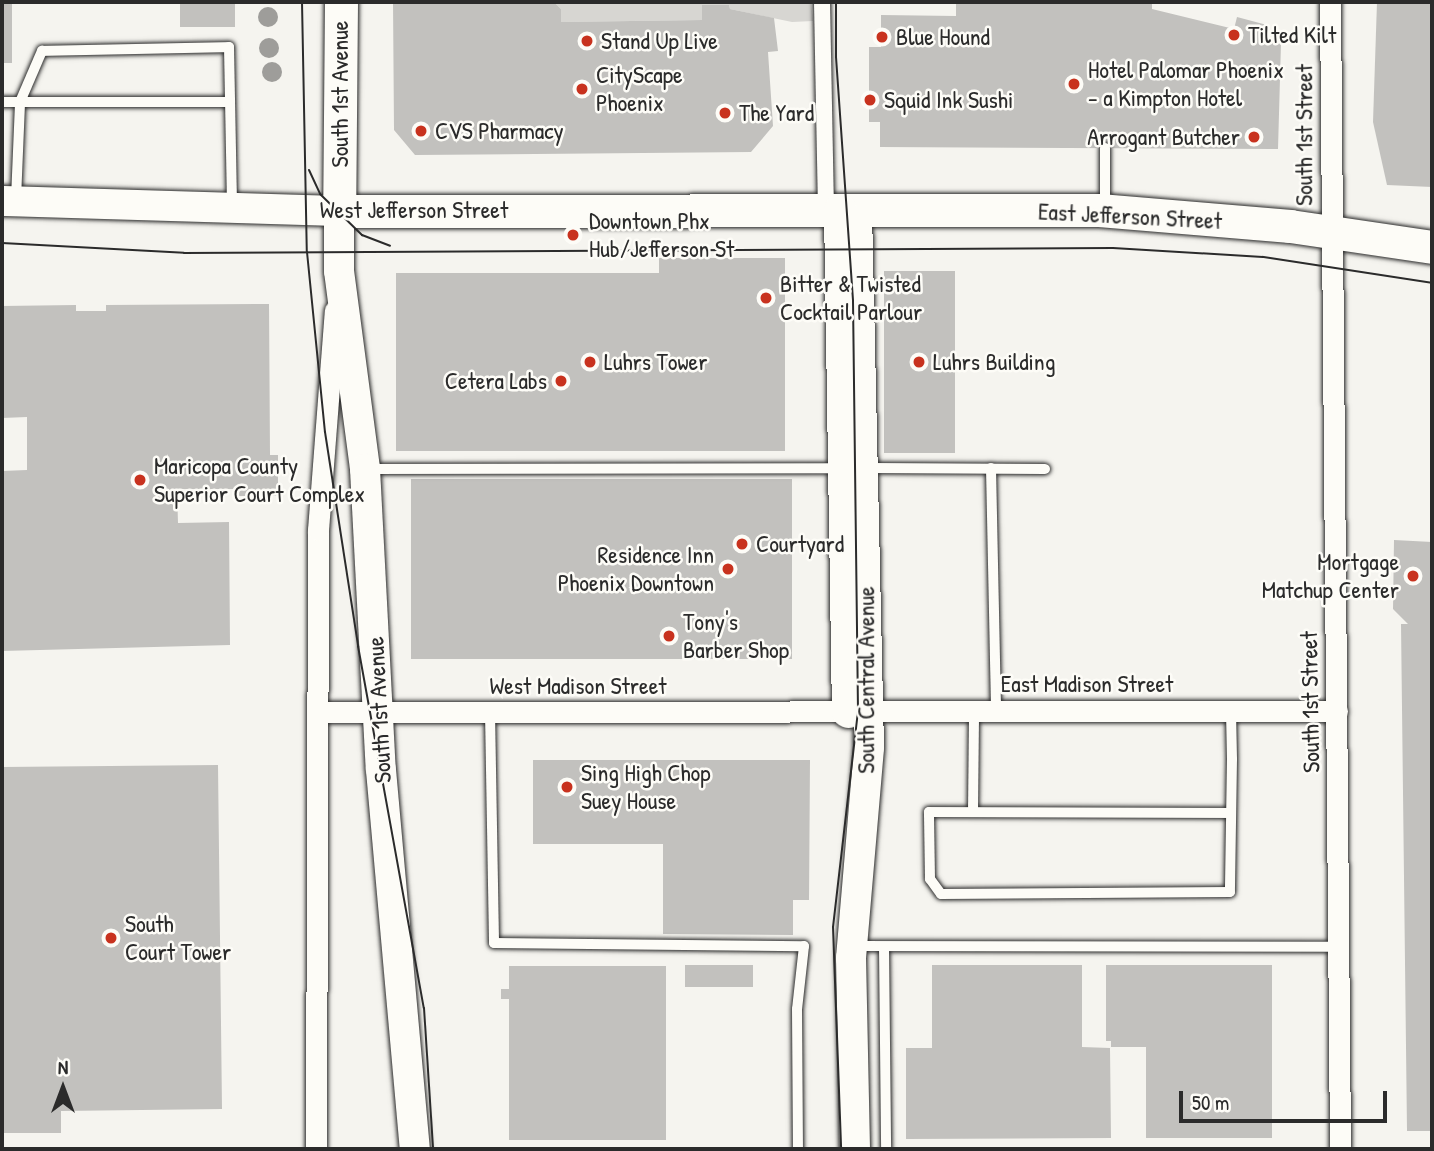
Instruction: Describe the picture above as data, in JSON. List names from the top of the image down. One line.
{"streets":{"main road":["South 1st Avenue","West Jefferson Street","East Jefferson Street","South Central Avenue"],"street":["South 1st Street","East Madison Street","West Madison Street"]},"crossings":[["South 1st Avenue","West Jefferson Street"],["South 1st Avenue","West Madison Street"],["South 1st Street","East Jefferson Street"],["South 1st Street","East Madison Street"],["West Jefferson Street","East Jefferson Street"],["South Central Avenue","East Madison Street"],["South Central Avenue","West Madison Street"],["East Madison Street","West Madison Street"]],"places":["Tilted Kilt","Blue Hound","Stand Up Live","Hotel Palomar Phoenix - a Kimpton Hotel","CityScape Phoenix","Squid Ink Sushi","The Yard","CVS Pharmacy","Arrogant Butcher","Downtown Phx Hub/Jefferson St","Bitter & Twisted Cocktail Parlour","Luhrs Tower","Luhrs Building","Cetera Labs","Maricopa County Superior Court Complex","Courtyard","Residence Inn Phoenix Downtown","Mortgage Matchup Center","Tony's Barber Shop","Sing High Chop Suey House","South Court Tower"],"scale_bar":"50 m","north":"top"}
